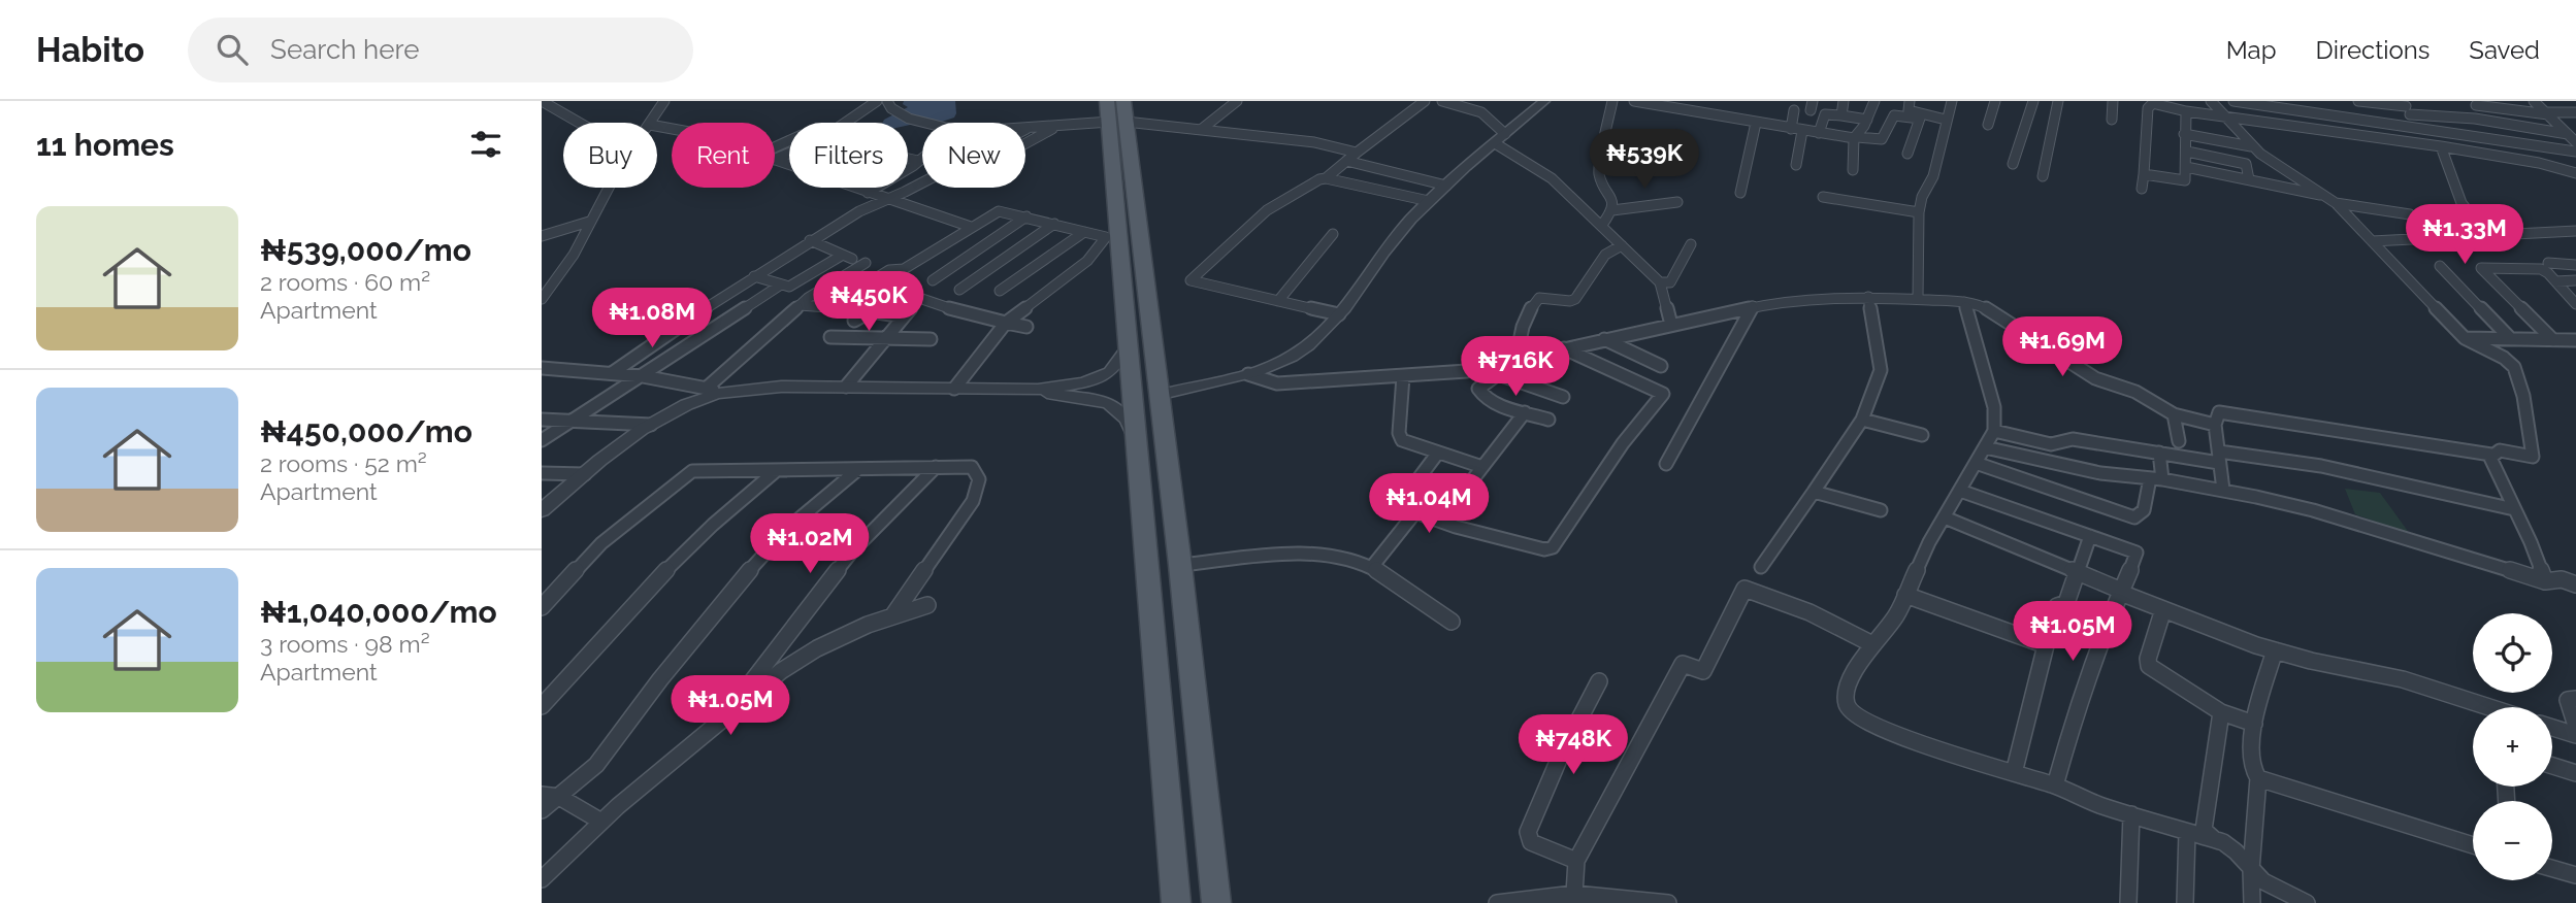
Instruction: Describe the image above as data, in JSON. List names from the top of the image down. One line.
{"page":{"header":"Habito","search":"Search here","nav":["Map","Directions","Saved"],"heading":"11 homes","chip":["Buy","Rent","Filters","New"],"price":["₦539K","₦1.33M","₦450K","₦1.08M","₦1.69M","₦716K","₦1.04M","₦1.02M","₦1.05M","₦1.05M","₦748K"],"list":[{"name":"₦539,000/mo","note":"2 rooms · 60 m² · Apartment"},{"name":"₦450,000/mo","note":"2 rooms · 52 m² · Apartment"},{"name":"₦1,040,000/mo","note":"3 rooms · 98 m² · Apartment"}],"map_buttons":["+","−"]}}
